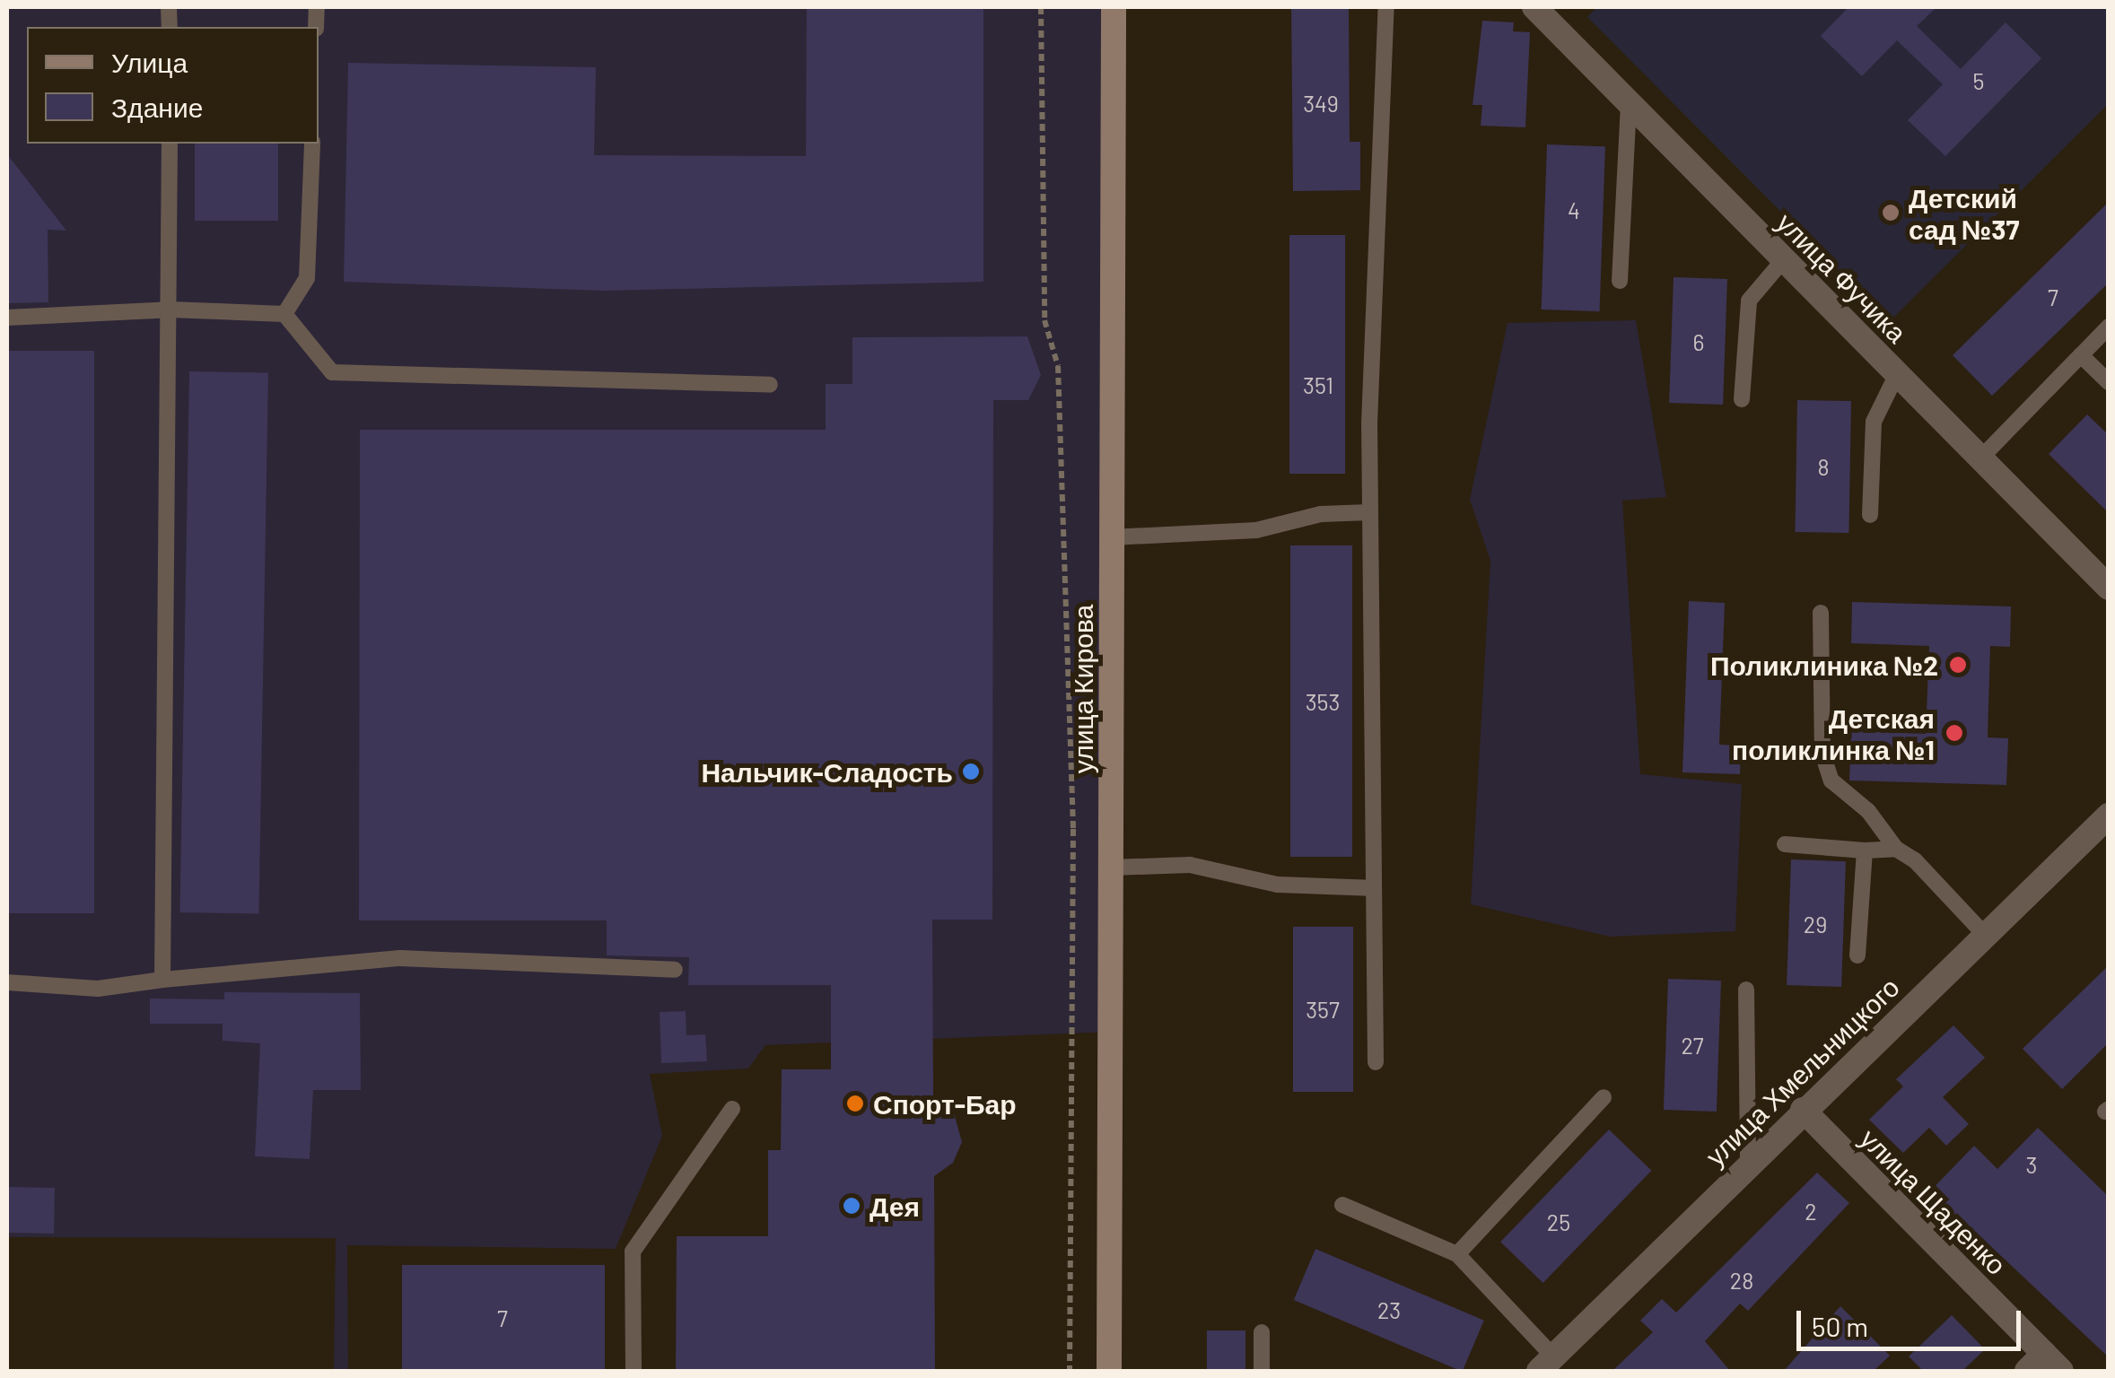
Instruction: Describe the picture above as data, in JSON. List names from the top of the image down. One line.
{"streets":{"main road":["улица Кирова"],"street":["улица Фучика","улица Хмельницкого","улица Щаденко"]},"crossings":[["улица Хмельницкого","улица Щаденко"]],"places":["Детский сад №37","Поликлиника №2","Детская поликлинка №1","Нальчик-Сладость","Спорт-Бар","Дея"],"house_numbers":["5","349","4","7","6","351","8","353","29","357","27","3","2","25","28","23","7"],"legend":["Улица","Здание"],"scale_bar":"50 m"}
